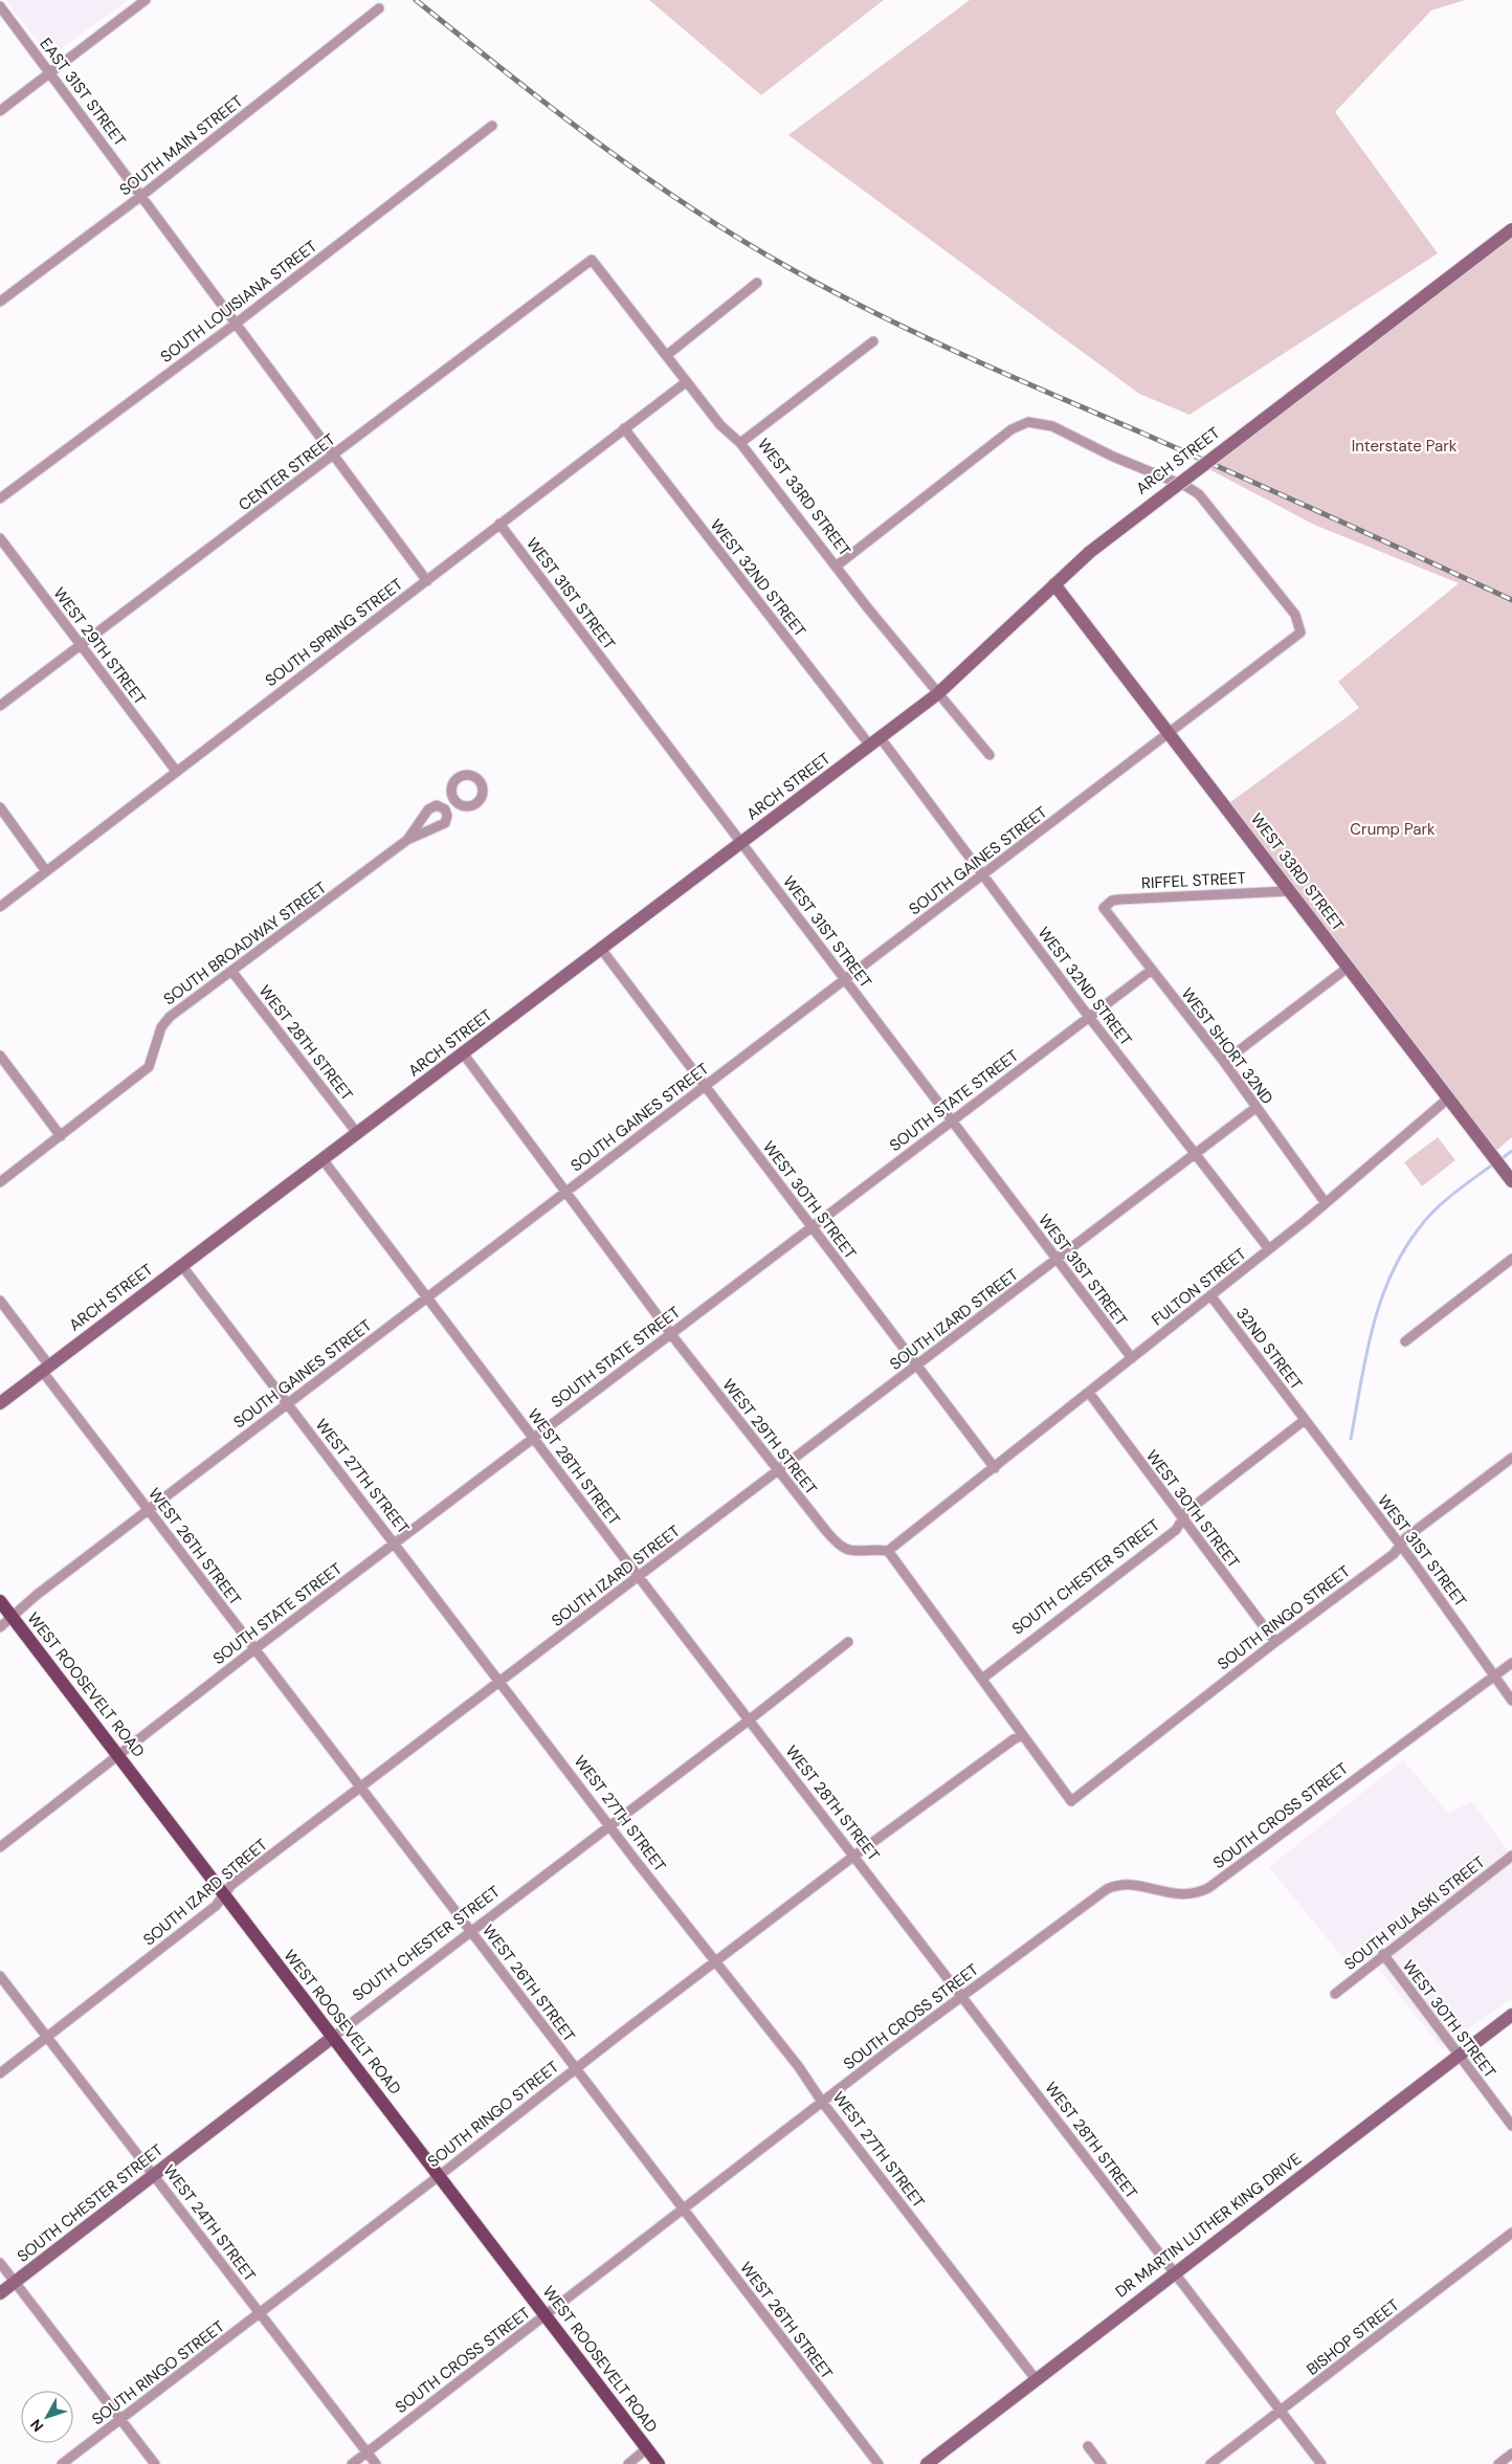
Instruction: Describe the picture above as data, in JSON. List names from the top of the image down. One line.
{"streets":{"main road":["ARCH STREET","WEST 33RD STREET","SOUTH CHESTER STREET","WEST ROOSEVELT ROAD","DR MARTIN LUTHER KING DRIVE"],"street":["EAST 31ST STREET","SOUTH MAIN STREET","SOUTH LOUISIANA STREET","CENTER STREET","WEST 32ND STREET","WEST 31ST STREET","SOUTH SPRING STREET","WEST 29TH STREET","SOUTH GAINES STREET","RIFFEL STREET","SOUTH BROADWAY STREET","WEST 28TH STREET","WEST SHORT 32ND","SOUTH STATE STREET","WEST 30TH STREET","FULTON STREET","SOUTH IZARD STREET","32ND STREET","WEST 27TH STREET","WEST 26TH STREET","SOUTH RINGO STREET","SOUTH CROSS STREET","SOUTH PULASKI STREET","WEST 24TH STREET","BISHOP STREET"]},"crossings":[["EAST 31ST STREET","SOUTH MAIN STREET"],["ARCH STREET","WEST 33RD STREET"],["ARCH STREET","WEST 32ND STREET"],["ARCH STREET","WEST 31ST STREET"],["ARCH STREET","WEST 29TH STREET"],["ARCH STREET","WEST 28TH STREET"],["ARCH STREET","WEST 30TH STREET"],["ARCH STREET","WEST 27TH STREET"],["ARCH STREET","WEST 26TH STREET"],["CENTER STREET","WEST 33RD STREET"],["CENTER STREET","WEST 29TH STREET"],["WEST 33RD STREET","SOUTH SPRING STREET"],["WEST 33RD STREET","SOUTH GAINES STREET"],["WEST 33RD STREET","RIFFEL STREET"],["WEST 33RD STREET","FULTON STREET"],["WEST 32ND STREET","SOUTH SPRING STREET"],["WEST 32ND STREET","SOUTH GAINES STREET"],["WEST 32ND STREET","SOUTH STATE STREET"],["WEST 32ND STREET","FULTON STREET"],["WEST 32ND STREET","SOUTH IZARD STREET"],["WEST 31ST STREET","SOUTH SPRING STREET"],["WEST 31ST STREET","SOUTH GAINES STREET"],["WEST 31ST STREET","SOUTH STATE STREET"],["WEST 31ST STREET","FULTON STREET"],["WEST 31ST STREET","SOUTH IZARD STREET"],["WEST 31ST STREET","32ND STREET"],["WEST 31ST STREET","SOUTH CHESTER STREET"],["WEST 31ST STREET","SOUTH RINGO STREET"],["WEST 31ST STREET","SOUTH CROSS STREET"],["SOUTH SPRING STREET","WEST 29TH STREET"],["WEST 29TH STREET","SOUTH GAINES STREET"],["WEST 29TH STREET","SOUTH STATE STREET"],["WEST 29TH STREET","FULTON STREET"],["WEST 29TH STREET","SOUTH IZARD STREET"],["SOUTH GAINES STREET","WEST 28TH STREET"],["SOUTH GAINES STREET","WEST 30TH STREET"],["SOUTH GAINES STREET","WEST 27TH STREET"],["SOUTH GAINES STREET","WEST 26TH STREET"],["SOUTH GAINES STREET","WEST ROOSEVELT ROAD"],["RIFFEL STREET","WEST SHORT 32ND"],["SOUTH BROADWAY STREET","WEST 28TH STREET"],["WEST 28TH STREET","SOUTH STATE STREET"],["WEST 28TH STREET","SOUTH IZARD STREET"],["WEST 28TH STREET","SOUTH CHESTER STREET"],["WEST 28TH STREET","SOUTH RINGO STREET"],["WEST 28TH STREET","SOUTH CROSS STREET"],["WEST 28TH STREET","DR MARTIN LUTHER KING DRIVE"],["WEST 28TH STREET","BISHOP STREET"],["WEST SHORT 32ND","SOUTH STATE STREET"],["WEST SHORT 32ND","FULTON STREET"],["WEST SHORT 32ND","SOUTH IZARD STREET"],["SOUTH STATE STREET","WEST 30TH STREET"],["SOUTH STATE STREET","WEST 27TH STREET"],["SOUTH STATE STREET","WEST 26TH STREET"],["SOUTH STATE STREET","WEST ROOSEVELT ROAD"],["WEST 30TH STREET","FULTON STREET"],["WEST 30TH STREET","SOUTH IZARD STREET"],["WEST 30TH STREET","SOUTH CHESTER STREET"],["WEST 30TH STREET","SOUTH RINGO STREET"],["WEST 30TH STREET","SOUTH PULASKI STREET"],["WEST 30TH STREET","DR MARTIN LUTHER KING DRIVE"],["FULTON STREET","32ND STREET"],["SOUTH IZARD STREET","WEST 27TH STREET"],["SOUTH IZARD STREET","WEST 26TH STREET"],["SOUTH IZARD STREET","WEST ROOSEVELT ROAD"],["SOUTH IZARD STREET","WEST 24TH STREET"],["32ND STREET","SOUTH CHESTER STREET"],["WEST 27TH STREET","SOUTH CHESTER STREET"],["WEST 27TH STREET","SOUTH RINGO STREET"],["WEST 27TH STREET","SOUTH CROSS STREET"],["WEST 27TH STREET","DR MARTIN LUTHER KING DRIVE"],["WEST 26TH STREET","SOUTH CHESTER STREET"],["WEST 26TH STREET","SOUTH RINGO STREET"],["WEST 26TH STREET","SOUTH CROSS STREET"],["SOUTH CHESTER STREET","WEST ROOSEVELT ROAD"],["SOUTH CHESTER STREET","WEST 24TH STREET"],["SOUTH RINGO STREET","WEST ROOSEVELT ROAD"],["SOUTH RINGO STREET","WEST 24TH STREET"],["WEST ROOSEVELT ROAD","SOUTH CROSS STREET"],["SOUTH CROSS STREET","WEST 24TH STREET"]],"parks":["Interstate Park","Crump Park"],"north":"bottom left"}
